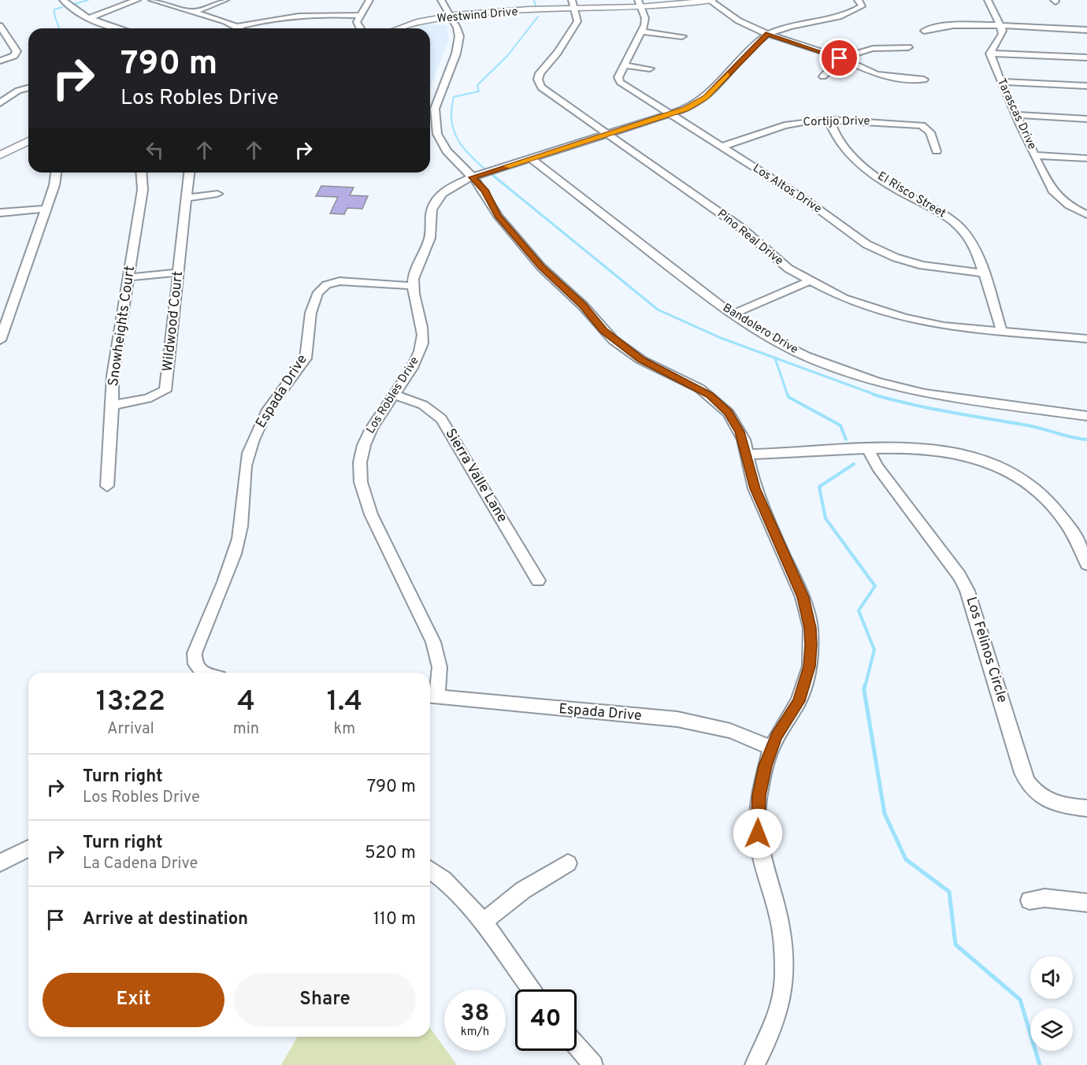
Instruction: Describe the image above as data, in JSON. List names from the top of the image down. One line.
{"streets":{"main road":["Westwind Drive"],"street":["Tarascas Drive","Cortijo Drive","Los Altos Drive","El Risco Street","Pino Real Drive","Wildwood Court","Snowheights Court","Bandolero Drive","Espada Drive","Los Robles Drive","Sierra Valle Lane","Los Felinos Circle"]},"crossings":[["Westwind Drive","Pino Real Drive"],["Cortijo Drive","Los Altos Drive"],["Cortijo Drive","El Risco Street"],["Los Altos Drive","El Risco Street"],["Los Altos Drive","Los Robles Drive"],["El Risco Street","Pino Real Drive"],["Pino Real Drive","Los Robles Drive"],["Wildwood Court","Snowheights Court"],["Bandolero Drive","Los Robles Drive"],["Espada Drive","Los Robles Drive"],["Los Robles Drive","Sierra Valle Lane"]],"page":{"turn":["790 m","Los Robles Drive"],"eta":["13:22","Arrival","4","min","1.4","km"],"list":[{"name":"Turn right","note":"Los Robles Drive","value":"790 m"},{"name":"Turn right","note":"La Cadena Drive","value":"520 m"},{"name":"Arrive at destination","value":"110 m"}],"buttons":["Exit","Share"],"speed":"38 km/h","limit":"40"}}
